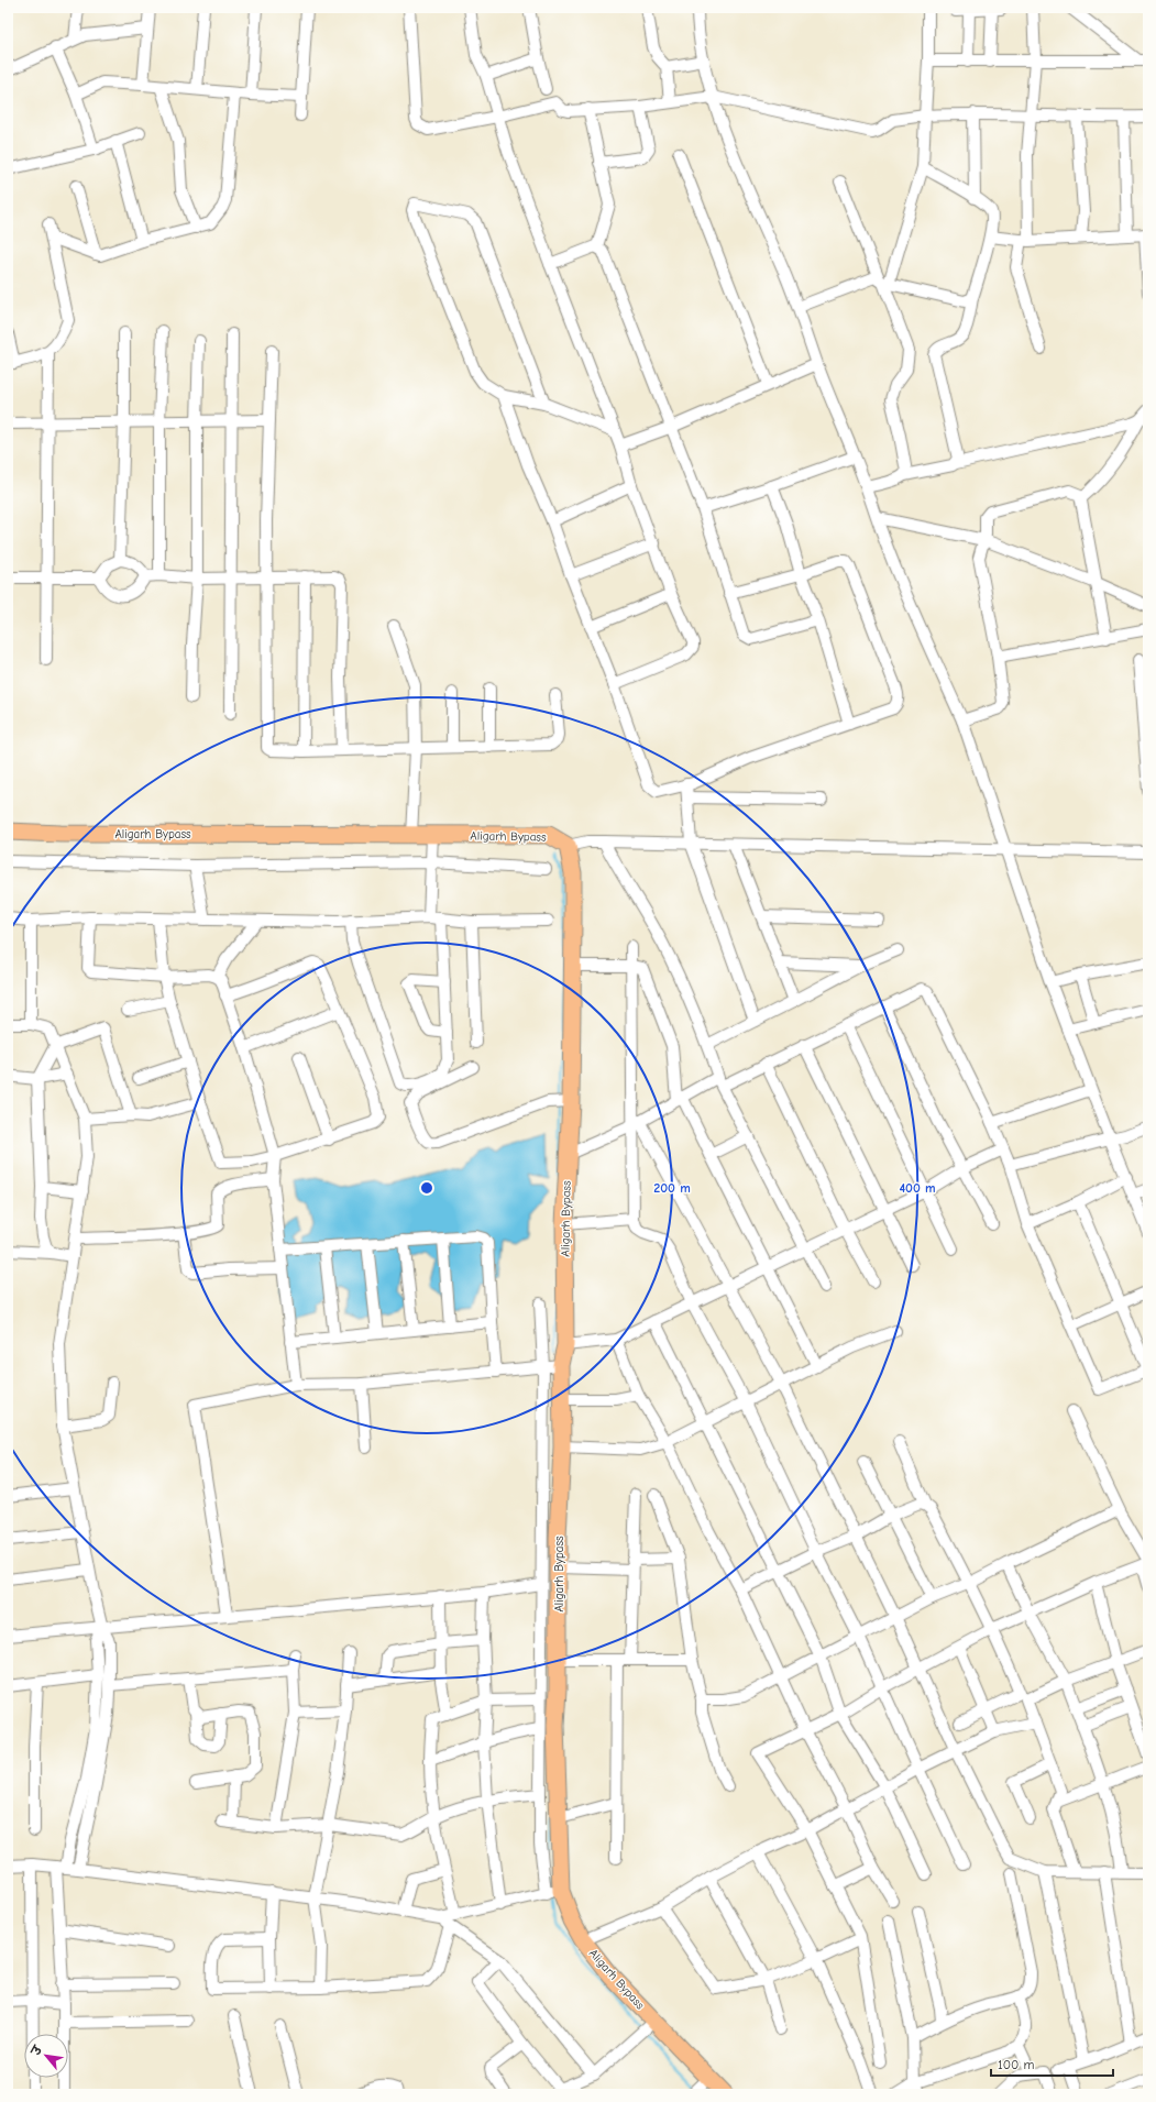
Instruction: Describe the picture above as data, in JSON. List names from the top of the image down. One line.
{"streets":{"highway":["Aligarh Bypass"]},"scale_bar":"100 m","north":"top left","rings":["200 m","400 m"]}
